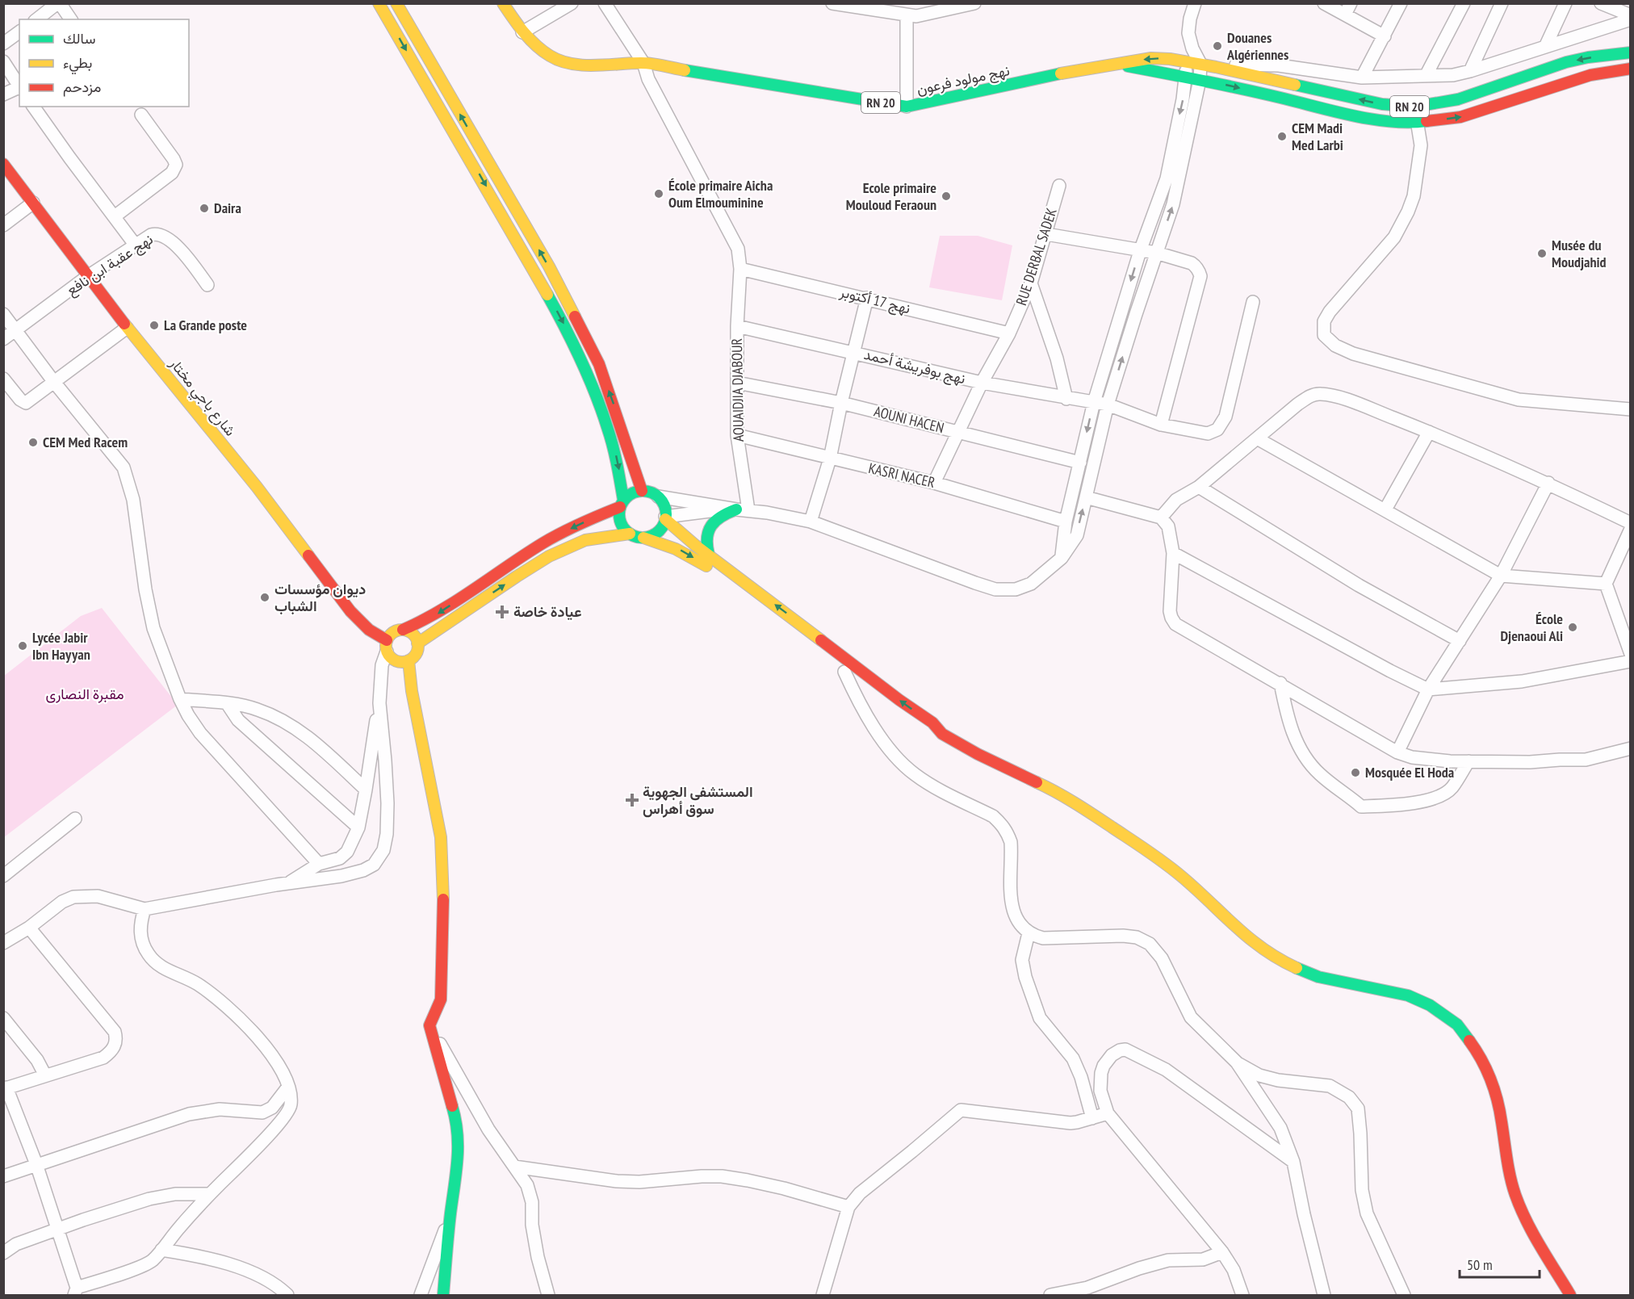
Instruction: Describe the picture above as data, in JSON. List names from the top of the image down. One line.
{"streets":{"street":["نهج مولود فرعون","RN 20","RUE DERBAL SADEK","نهج عقبة ابن نافع","نهج 17 أكتوبر","نهج بوفريشة أحمد","AOUAIDJIA DJABOUR","شارع باجي مختار","AOUNI HACEN","KASRI NACER"]},"crossings":[["نهج مولود فرعون","RN 20"],["نهج مولود فرعون","AOUAIDJIA DJABOUR"],["RN 20","AOUAIDJIA DJABOUR"],["RUE DERBAL SADEK","نهج 17 أكتوبر"],["RUE DERBAL SADEK","نهج بوفريشة أحمد"],["RUE DERBAL SADEK","AOUNI HACEN"],["RUE DERBAL SADEK","KASRI NACER"],["نهج عقبة ابن نافع","شارع باجي مختار"],["نهج 17 أكتوبر","AOUAIDJIA DJABOUR"],["نهج بوفريشة أحمد","AOUAIDJIA DJABOUR"],["AOUAIDJIA DJABOUR","AOUNI HACEN"],["AOUAIDJIA DJABOUR","KASRI NACER"]],"parks":["مقبرة النصارى"],"places":{"other":["Douanes Algériennes","CEM Madi Med Larbi","École primaire Aicha Oum Elmouminine","Ecole primaire Mouloud Feraoun","Daira","Musée du Moudjahid","La Grande poste","CEM Med Racem","ديوان مؤسسات الشباب","École Djenaoui Ali","Lycée Jabir Ibn Hayyan","Mosquée El Hoda"],"health":["عيادة خاصة","المستشفى الجهوية سوق أهراس"]},"legend":["سالك","بطيء","مزدحم"],"scale_bar":"50 m"}
